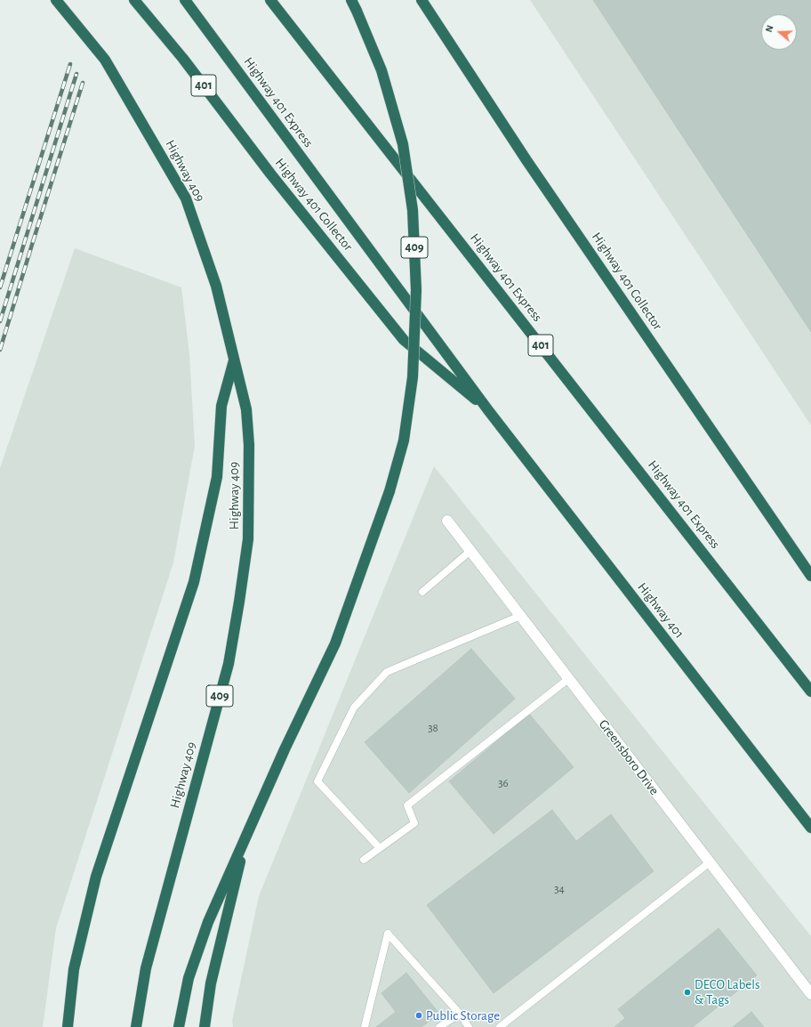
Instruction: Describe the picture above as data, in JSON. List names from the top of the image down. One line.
{"streets":{"highway":["401","Highway 401 Express","Highway 409","Highway 401 Collector","409","Highway 401"],"street":["Greensboro Drive"]},"crossings":[["Highway 401 Express","Highway 401 Collector"],["Highway 401 Express","Highway 401"],["Highway 401 Collector","Highway 401"]],"places":["DECO Labels & Tags","Public Storage"],"house_numbers":["38","36","34"],"north":"left"}
